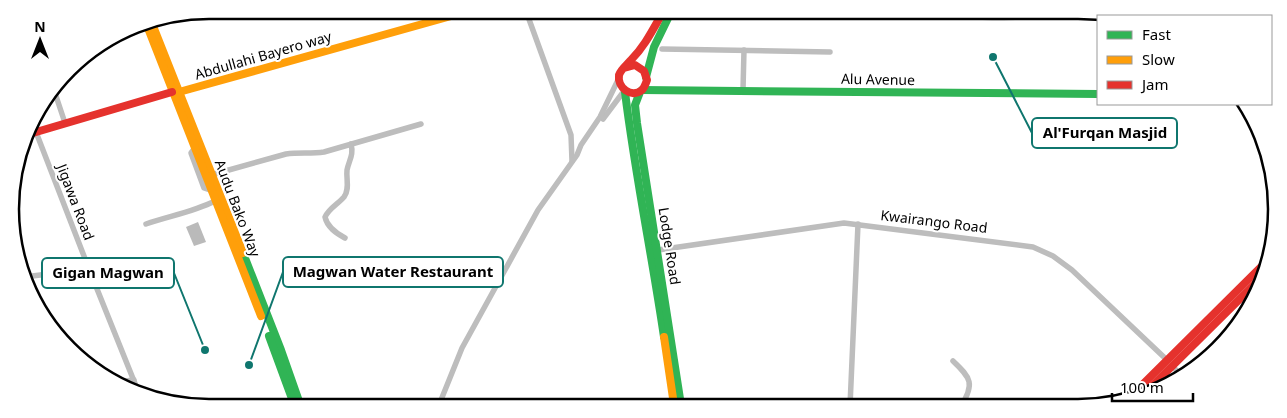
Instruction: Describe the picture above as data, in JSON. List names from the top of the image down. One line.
{"streets":{"street":["Abdullahi Bayero way","Alu Avenue","Jigawa Road","Audu Bako Way","Kwairango Road","Lodge Road"]},"crossings":[["Abdullahi Bayero way","Jigawa Road"],["Abdullahi Bayero way","Audu Bako Way"],["Alu Avenue","Lodge Road"],["Kwairango Road","Lodge Road"]],"places":["Al'Furqan Masjid","Gigan Magwan","Magwan Water Restaurant"],"legend":["Fast","Slow","Jam"],"scale_bar":"100 m","north":"top"}
